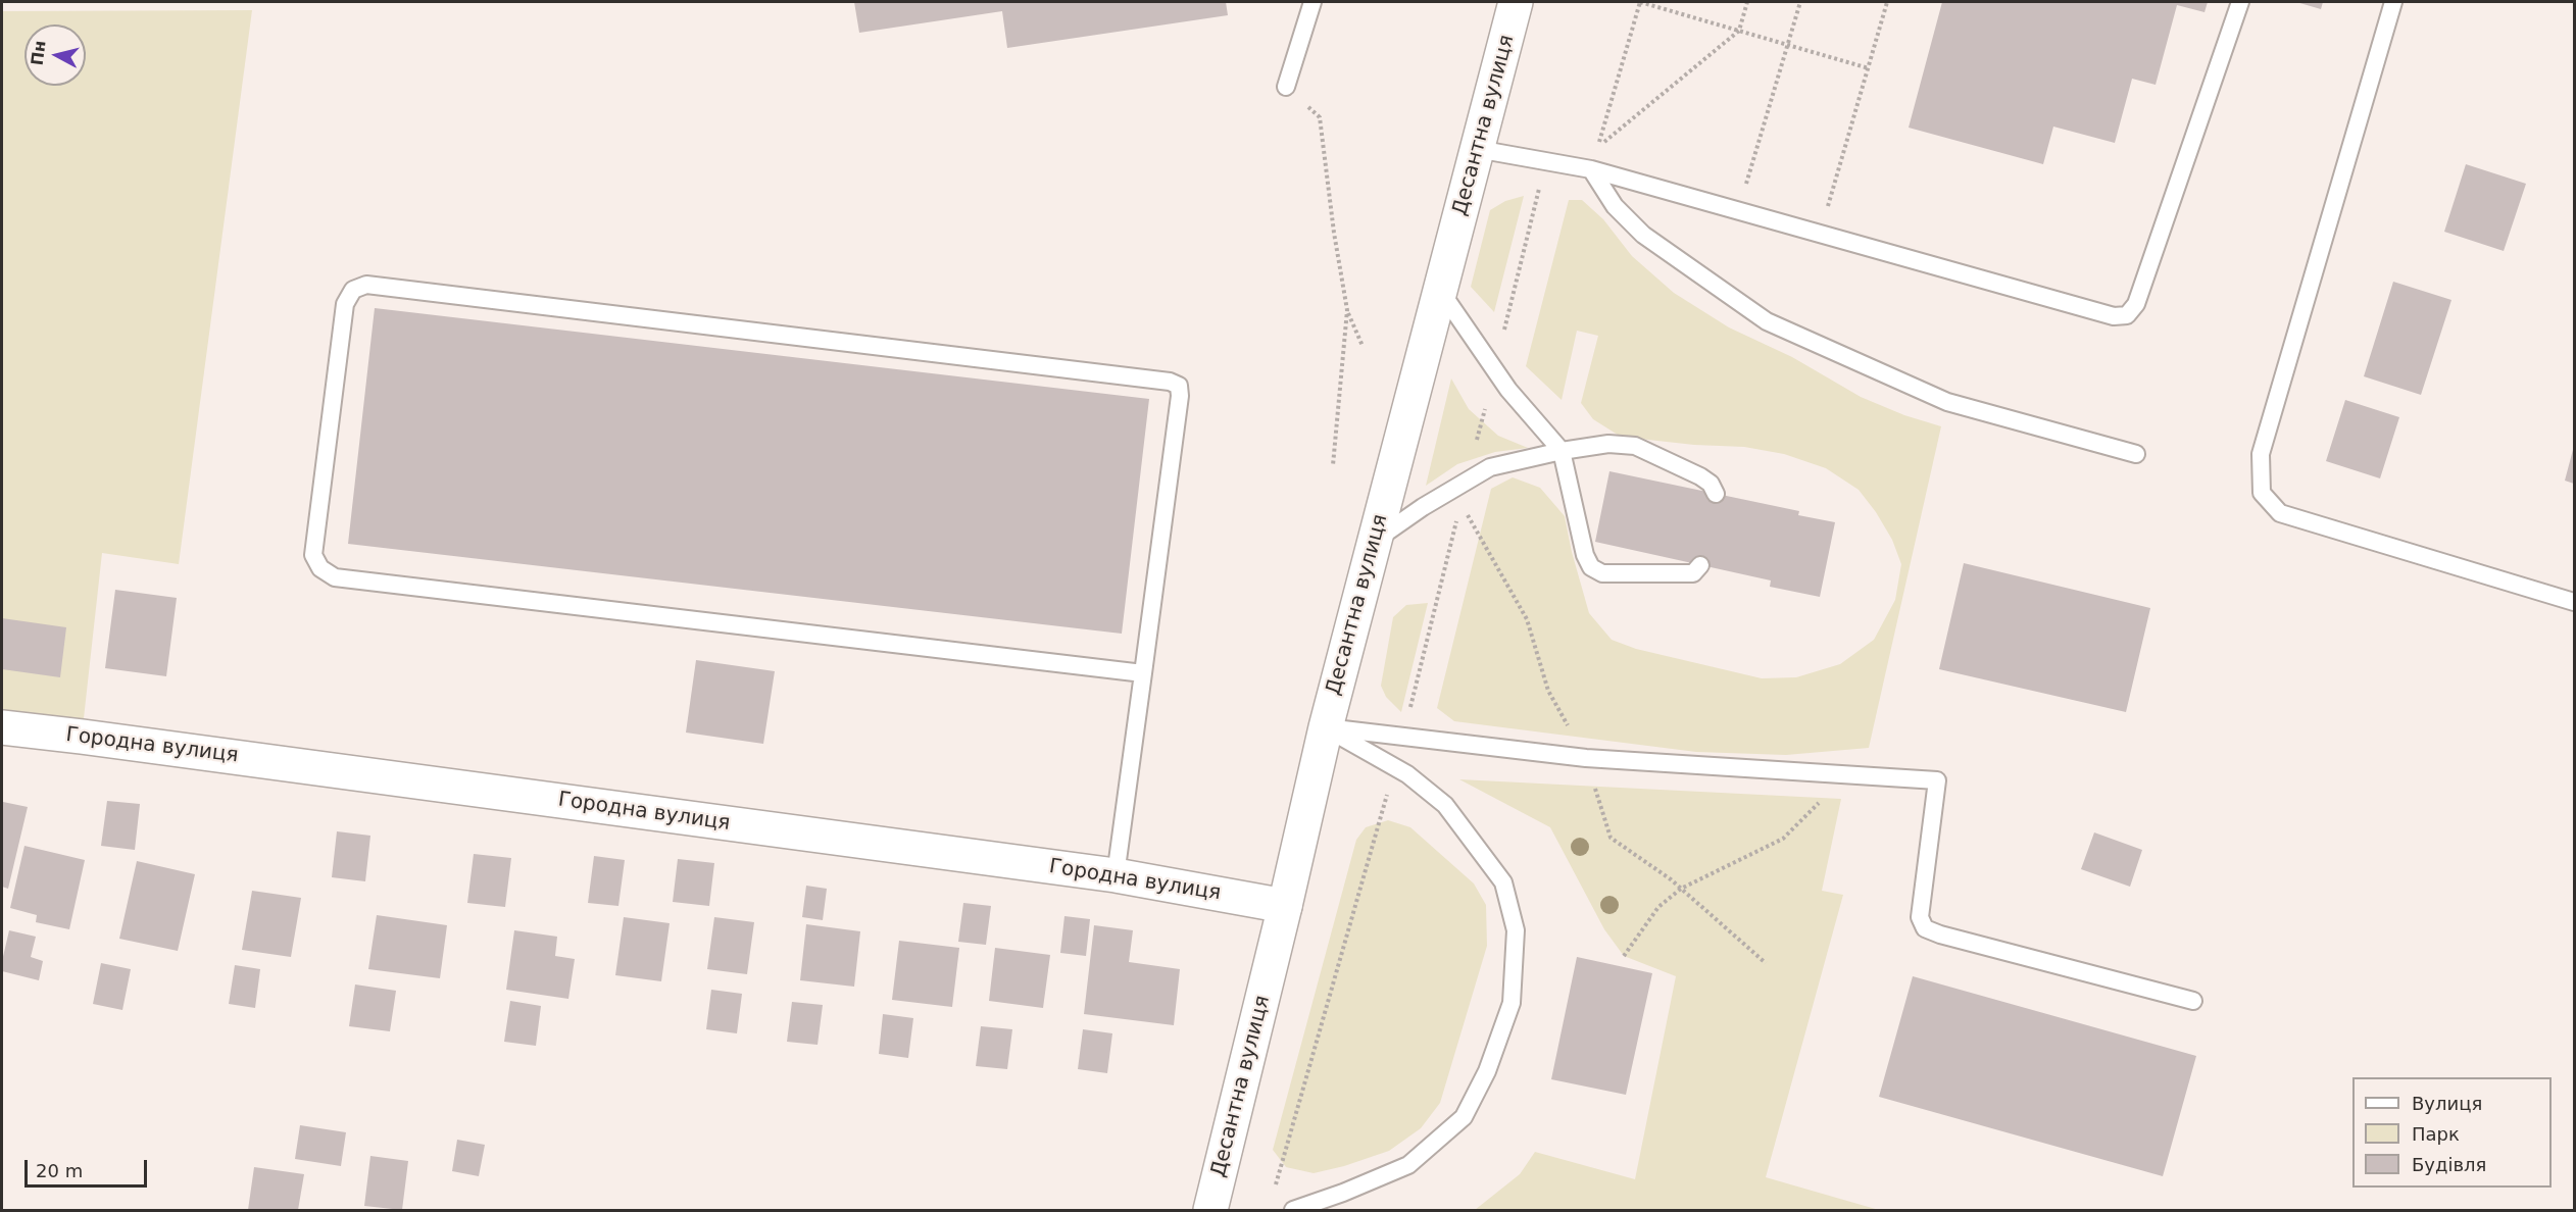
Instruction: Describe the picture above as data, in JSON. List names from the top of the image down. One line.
{"streets":{"street":["Десантна вулиця","Городна вулиця"]},"crossings":[["Десантна вулиця","Городна вулиця"]],"legend":["Вулиця","Парк","Будівля"],"scale_bar":"20 m","north":"left"}
